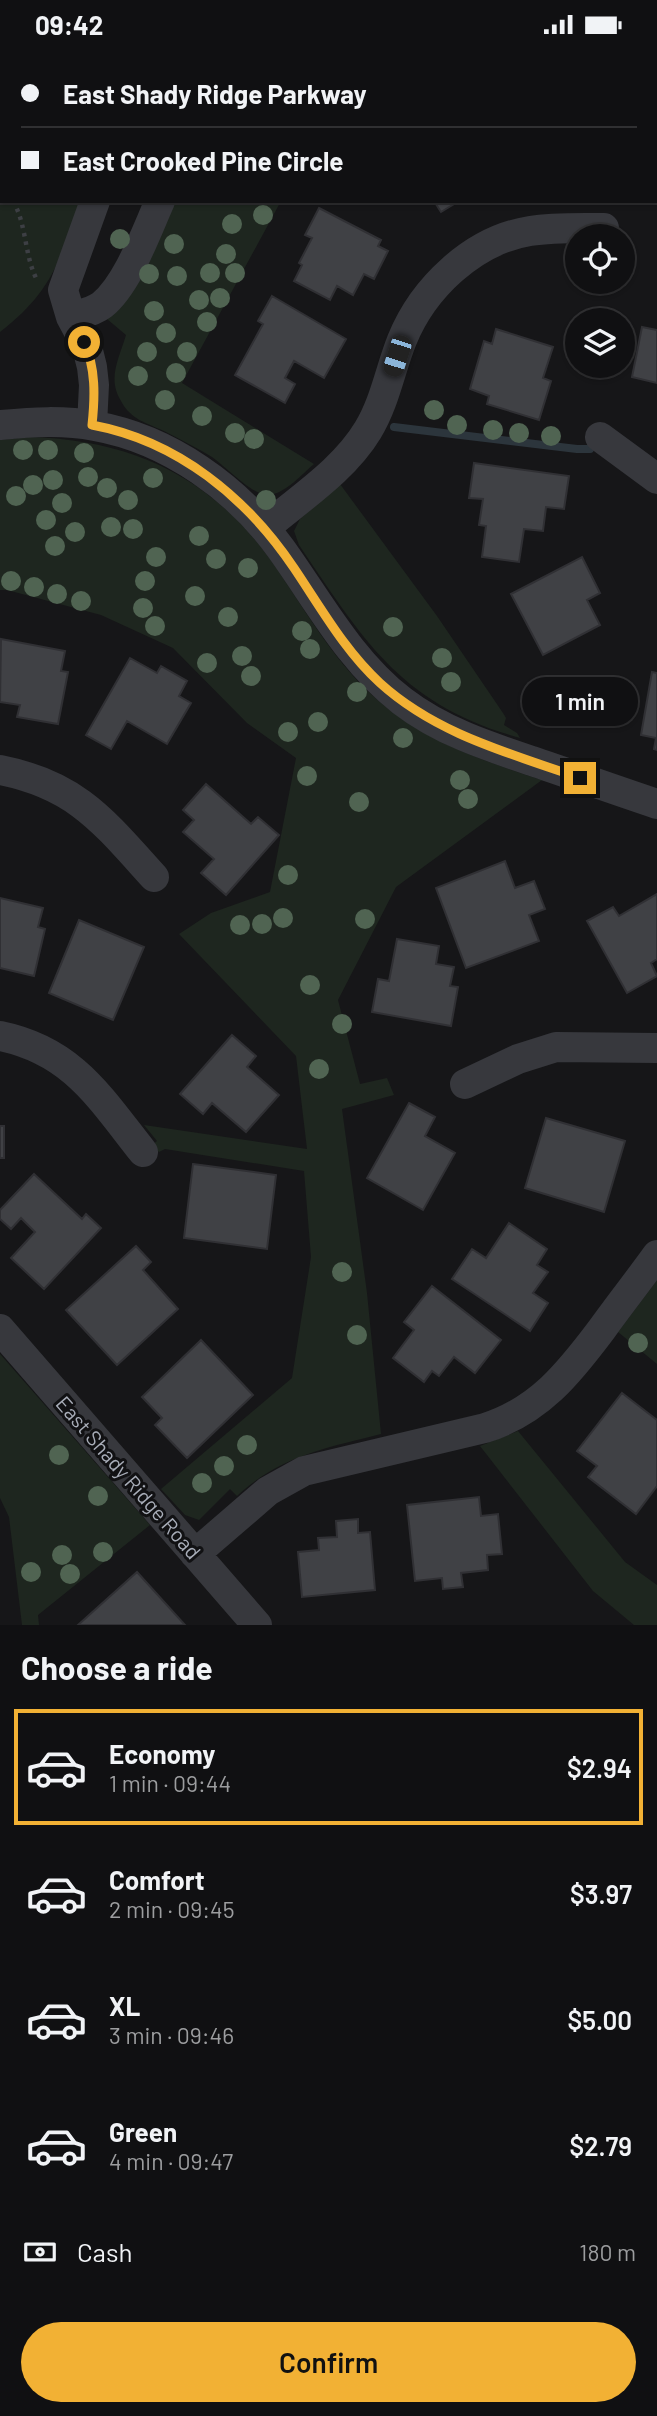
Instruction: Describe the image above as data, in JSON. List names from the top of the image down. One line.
{"streets":{"street":["East Shady Ridge Road"]},"page":{"status":"09:42","banner":["East Shady Ridge Parkway","East Crooked Pine Circle"],"bubble":"1 min","heading":"Choose a ride","list":[{"name":"Economy","note":"1 min · 09:44","value":"$2.94"},{"name":"Comfort","note":"2 min · 09:45","value":"$3.97"},{"name":"XL","note":"3 min · 09:46","value":"$5.00"},{"name":"Green","note":"4 min · 09:47","value":"$2.79"}],"pay":["Cash","180 m"],"buttons":"Confirm"}}
